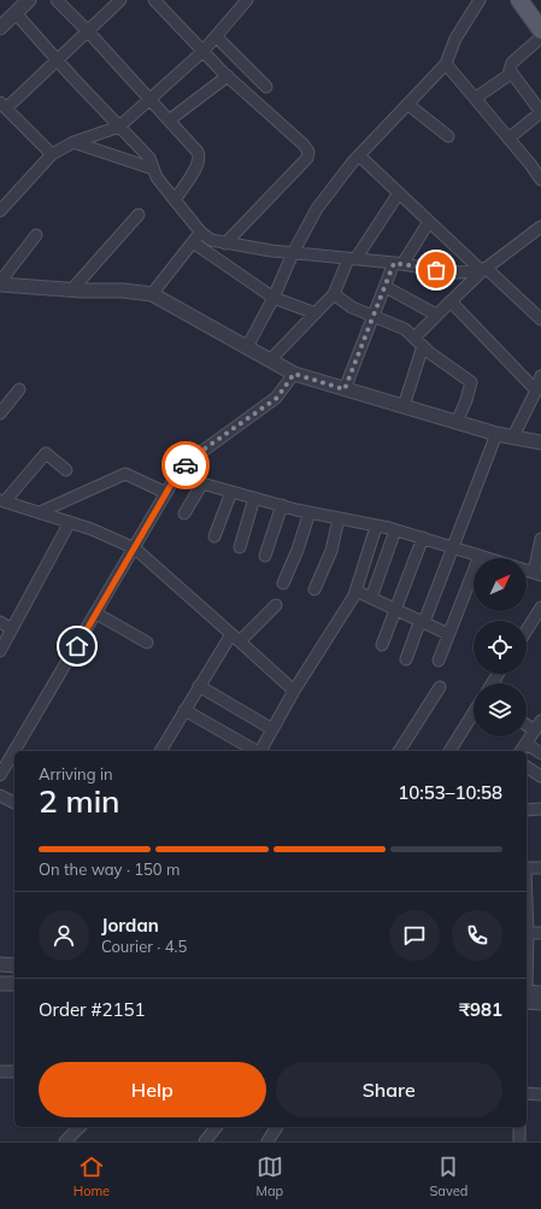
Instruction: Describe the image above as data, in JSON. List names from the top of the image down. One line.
{"north":"top right","page":{"heading":["2 min","Arriving in","10:53–10:58"],"panel":["Jordan","Courier · 4.5","Order #2151","₹981"],"bar":"On the way · 150 m","buttons":["Help","Share"],"tabs":["Home","Map","Saved"]}}
